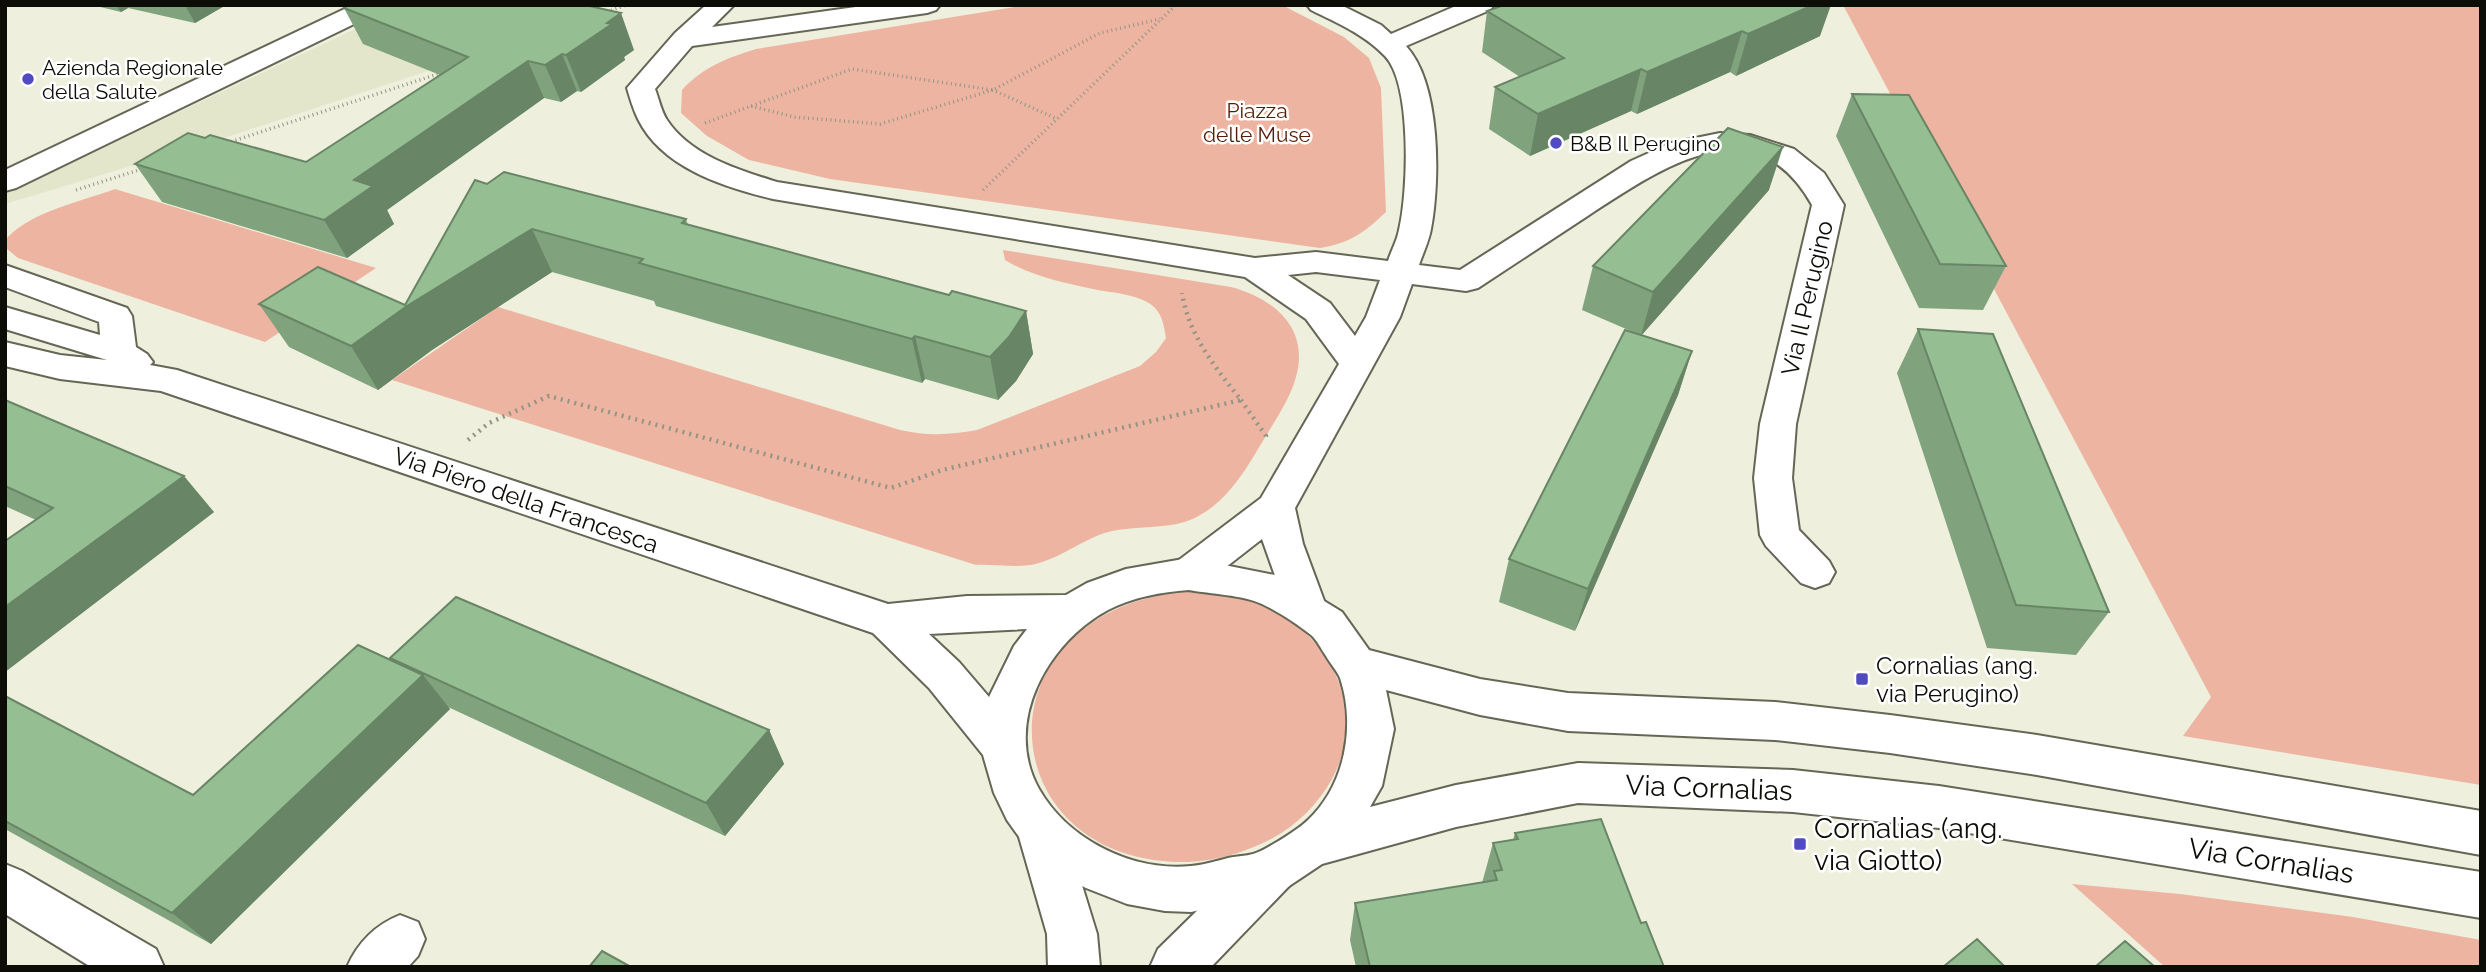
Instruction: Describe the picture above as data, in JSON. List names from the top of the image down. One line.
{"streets":{"street":["Via Il Perugino","Via Piero della Francesca","Via Cornalias"]},"parks":["Piazza delle Muse"],"places":{"other":["Azienda Regionale della Salute","B&B Il Perugino"],"transit":["Cornalias (ang. via Perugino)","Cornalias (ang. via Giotto)"]}}
